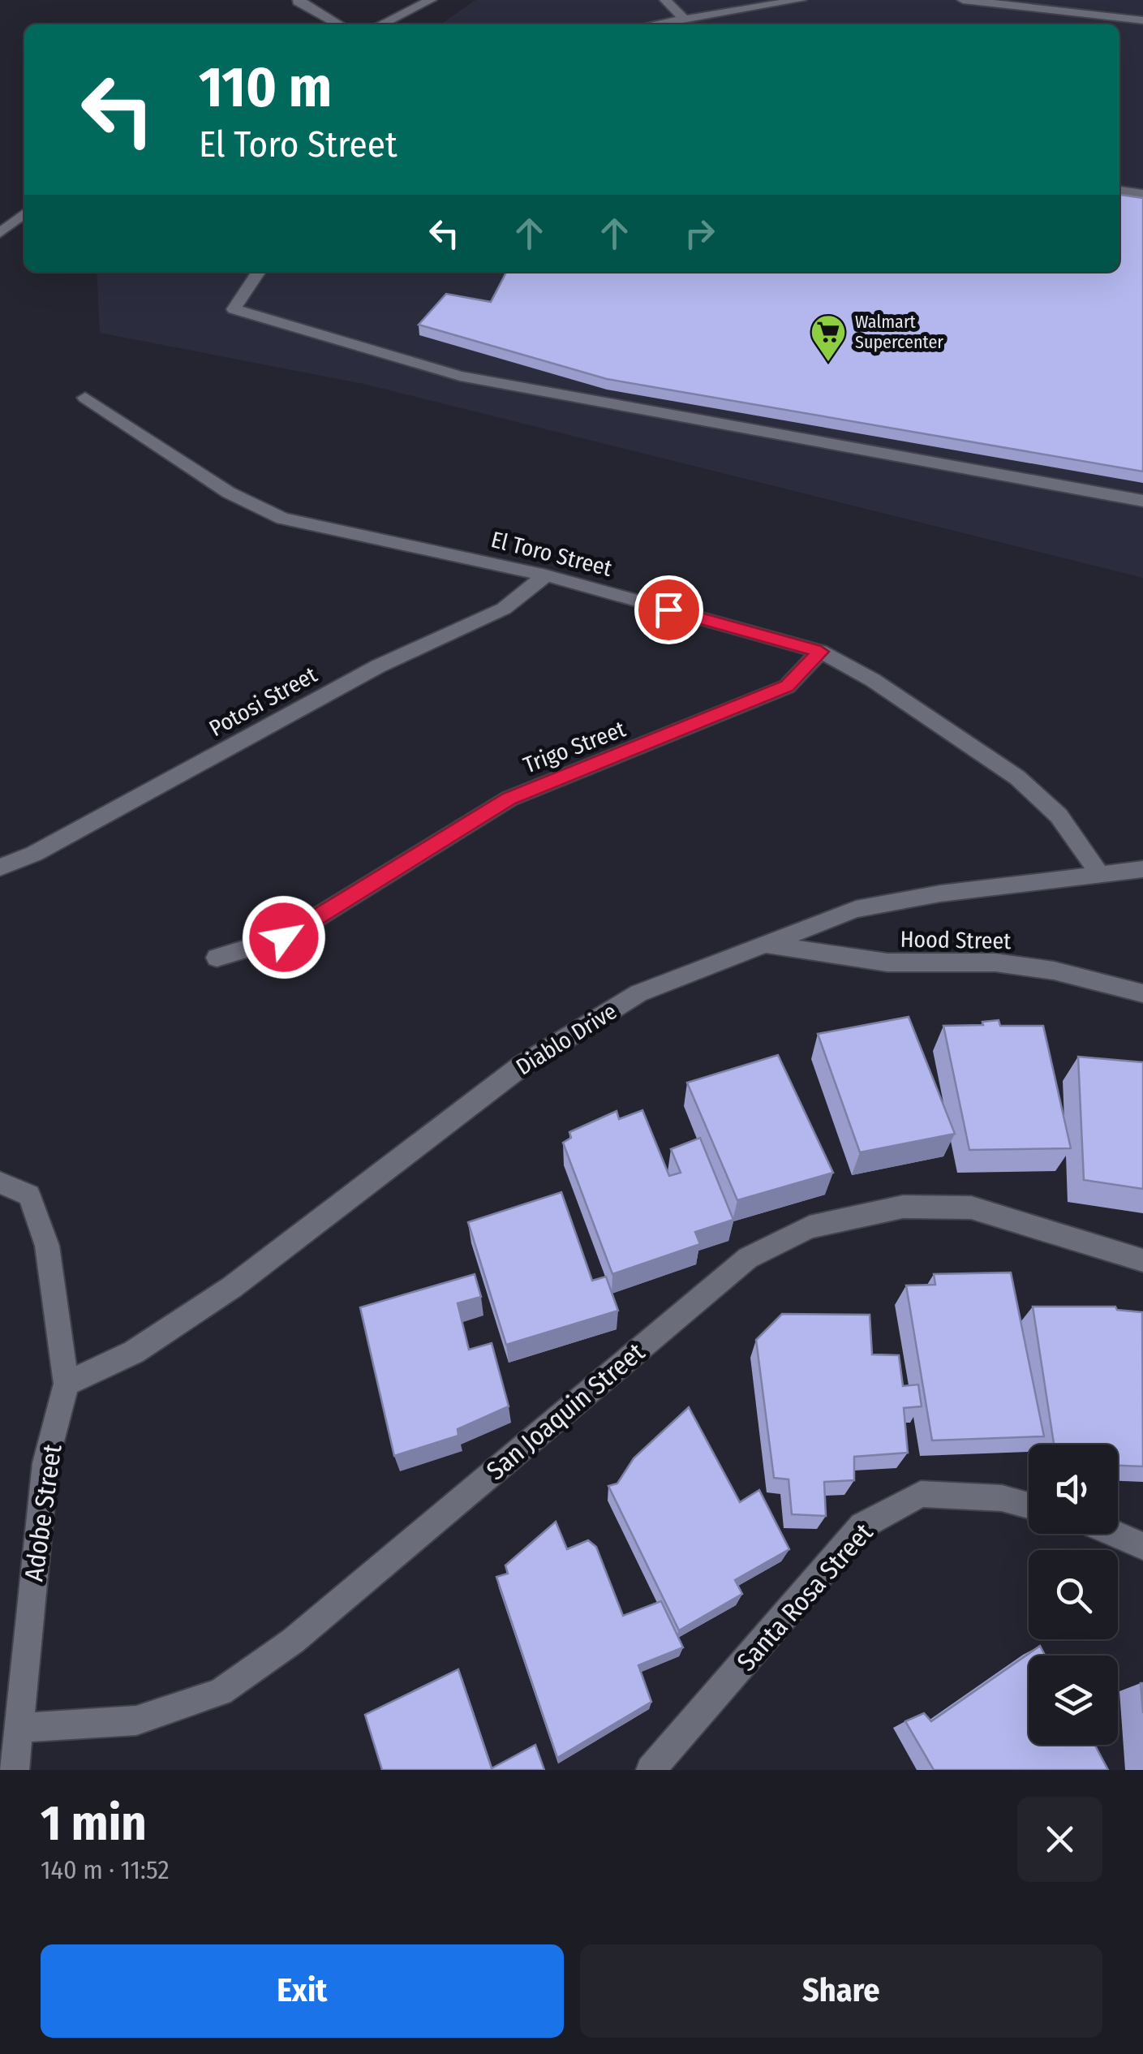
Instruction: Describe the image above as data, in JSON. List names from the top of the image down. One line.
{"streets":{"street":["El Toro Street","Potosi Street","Trigo Street","Hood Street","Diablo Drive","San Joaquin Street","Adobe Street","Santa Rosa Street"]},"crossings":[["El Toro Street","Potosi Street"],["El Toro Street","Trigo Street"],["El Toro Street","Diablo Drive"],["Hood Street","Diablo Drive"],["Diablo Drive","Adobe Street"],["San Joaquin Street","Adobe Street"]],"places":{"supermarket":["Walmart Supercenter"]},"page":{"turn":["110 m","El Toro Street"],"heading":["1 min","140 m · 11:52"],"buttons":["Exit","Share"]}}
